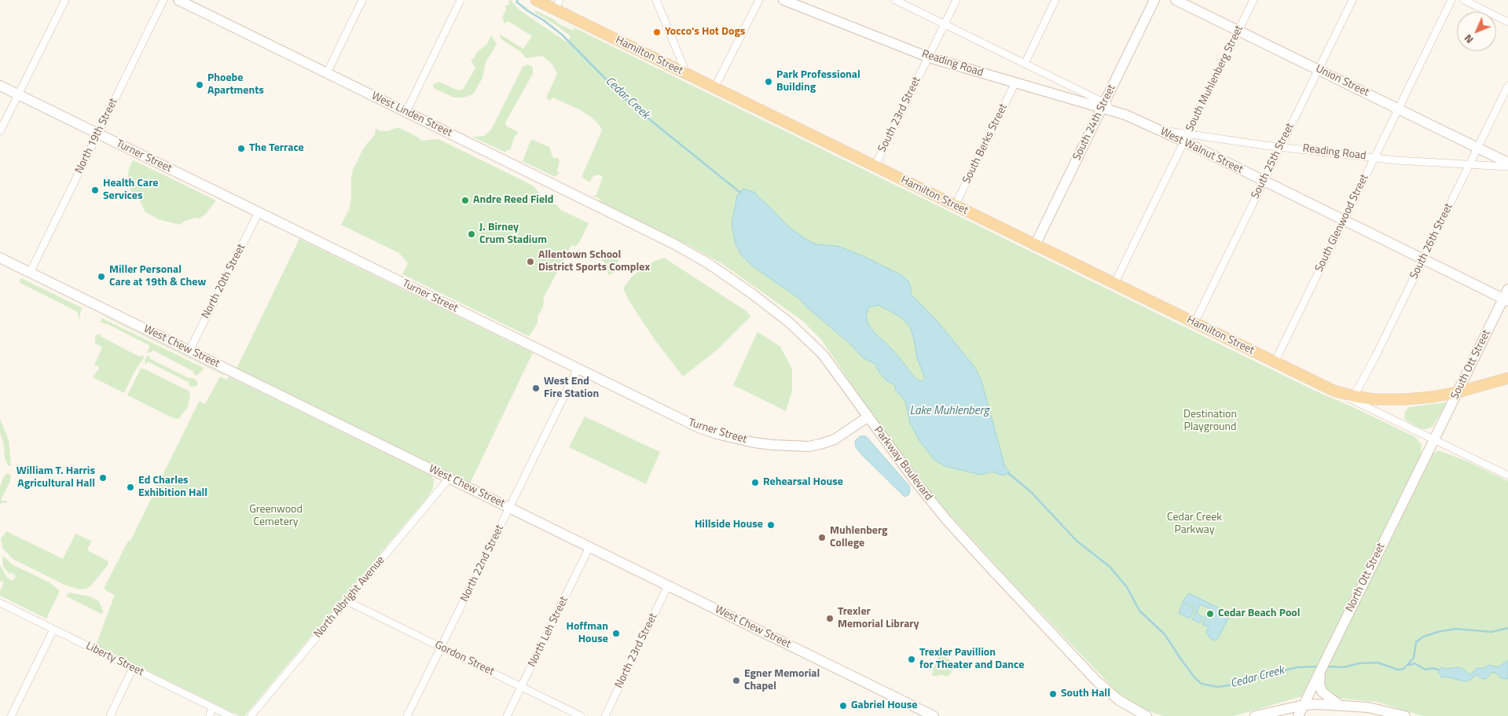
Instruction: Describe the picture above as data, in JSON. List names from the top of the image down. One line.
{"streets":{"main road":["Hamilton Street"],"street":["Reading Road","South Muhlenberg Street","Union Street","West Linden Street","South 23rd Street","South 24th Street","North 19th Street","South Berks Street","West Walnut Street","Turner Street","South 25th Street","South Glenwood Street","South 26th Street","North 20th Street","West Chew Street","South Ott Street","Parkway Boulevard","North 22nd Street","North Ott Street","North Albright Avenue","North Leh Street","North 23rd Street","Gordon Street","Liberty Street"]},"crossings":[["Hamilton Street","South Muhlenberg Street"],["Hamilton Street","South 23rd Street"],["Hamilton Street","South 24th Street"],["Hamilton Street","South Berks Street"],["Hamilton Street","South 25th Street"],["Hamilton Street","South Glenwood Street"],["Hamilton Street","South 26th Street"],["Hamilton Street","South Ott Street"],["Hamilton Street","North Ott Street"],["Reading Road","South Muhlenberg Street"],["Reading Road","South 23rd Street"],["Reading Road","South 24th Street"],["Reading Road","South Berks Street"],["Reading Road","West Walnut Street"],["Reading Road","South 25th Street"],["Reading Road","South Glenwood Street"],["Reading Road","South 26th Street"],["South Muhlenberg Street","Union Street"],["South Muhlenberg Street","West Walnut Street"],["Union Street","South 25th Street"],["Union Street","South Glenwood Street"],["Union Street","South 26th Street"],["West Linden Street","Parkway Boulevard"],["North 19th Street","Turner Street"],["North 19th Street","West Chew Street"],["West Walnut Street","South 25th Street"],["West Walnut Street","South Glenwood Street"],["West Walnut Street","South 26th Street"],["West Walnut Street","South Ott Street"],["Turner Street","North 20th Street"],["Turner Street","Parkway Boulevard"],["Turner Street","North 22nd Street"],["North 20th Street","West Chew Street"],["West Chew Street","North 22nd Street"],["West Chew Street","North Albright Avenue"],["West Chew Street","North Leh Street"],["West Chew Street","North 23rd Street"],["South Ott Street","North Ott Street"],["North 22nd Street","Gordon Street"],["North Albright Avenue","Gordon Street"],["North Leh Street","Gordon Street"]],"water":["Cedar Creek","Lake Muhlenberg"],"parks":["Destination Playground","Greenwood Cemetery","Cedar Creek Parkway"],"places":["Yocco's Hot Dogs","Park Professional Building","Phoebe Apartments","The Terrace","Health Care Services","Andre Reed Field","J. Birney Crum Stadium","Allentown School District Sports Complex","Miller Personal Care at 19th & Chew","West End Fire Station","William T. Harris Agricultural Hall","Rehearsal House","Ed Charles Exhibition Hall","Hillside House","Muhlenberg College","Cedar Beach Pool","Trexler Memorial Library","Hoffman House","Trexler Pavillion for Theater and Dance","Egner Memorial Chapel","South Hall","Gabriel House"],"north":"bottom left"}
